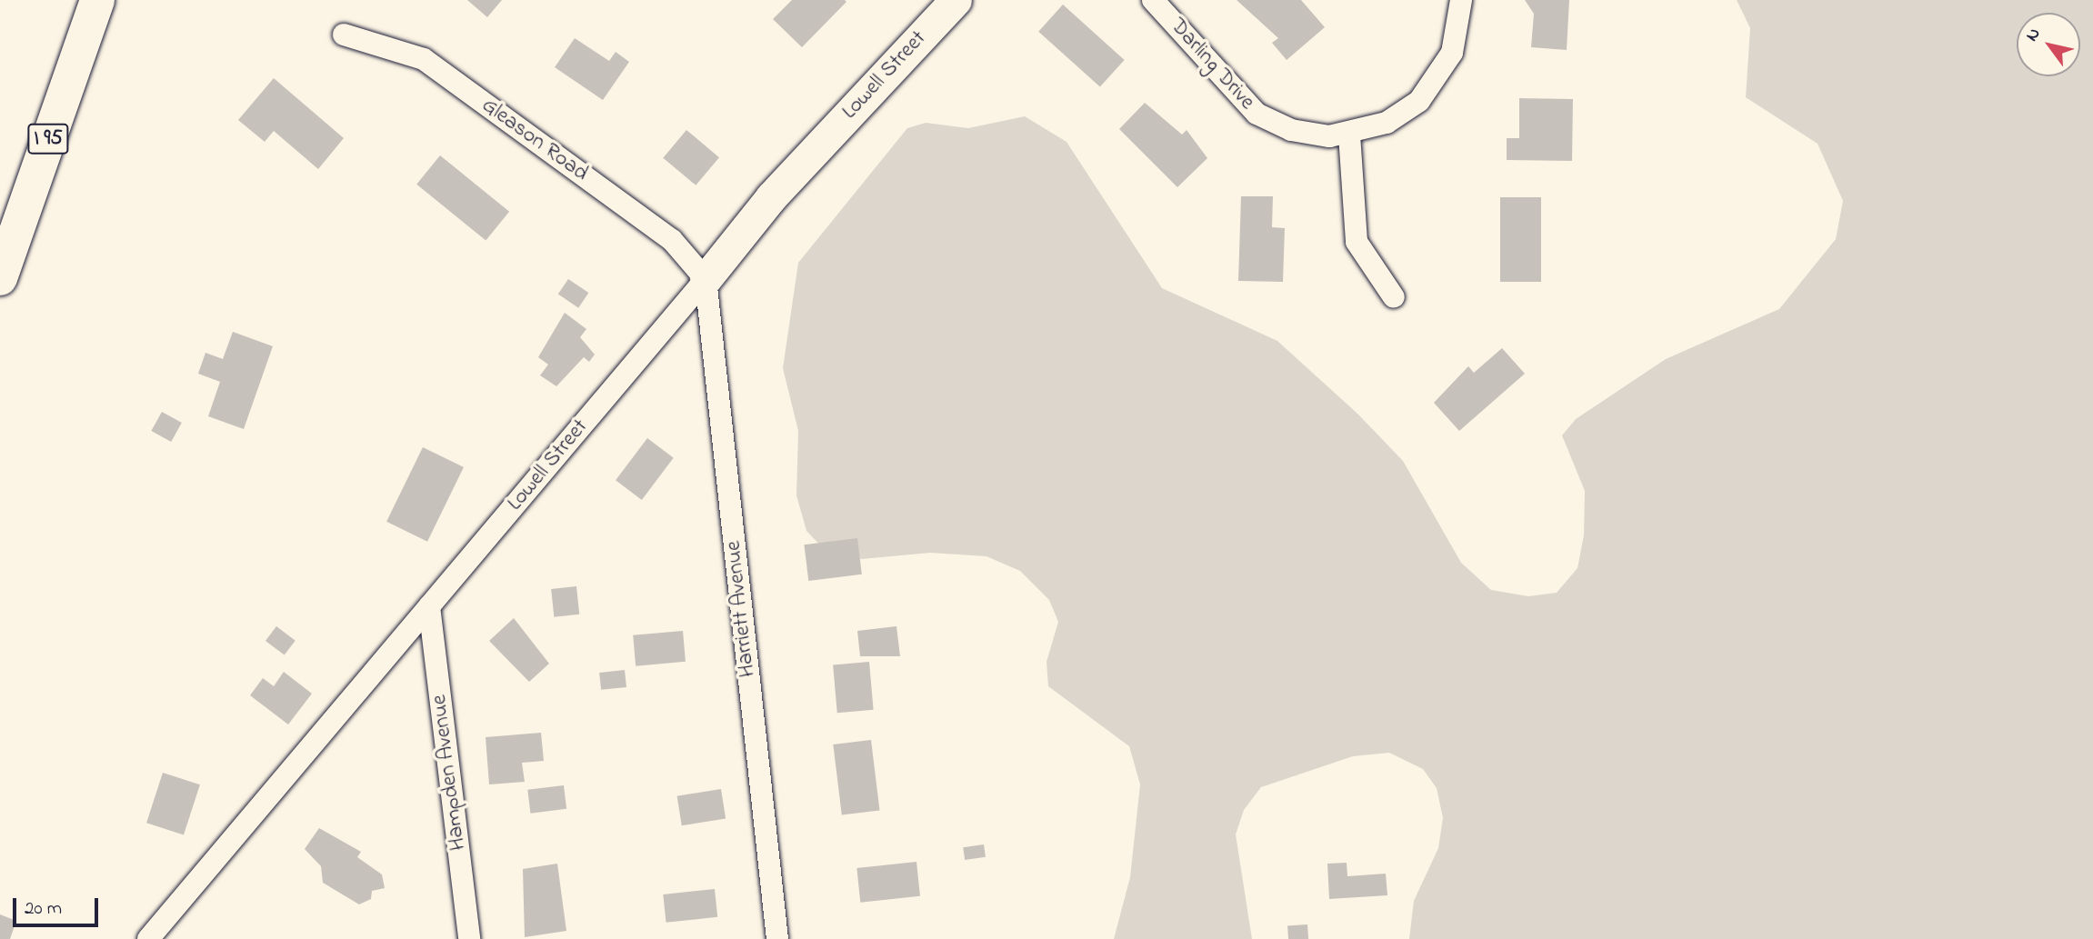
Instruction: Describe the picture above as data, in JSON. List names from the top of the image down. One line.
{"streets":{"highway":["I 95"],"street":["Darling Drive","Lowell Street","Gleason Road","Harriett Avenue","Hampden Avenue"]},"crossings":[["Lowell Street","Gleason Road"],["Lowell Street","Harriett Avenue"],["Lowell Street","Hampden Avenue"],["Gleason Road","Harriett Avenue"]],"scale_bar":"20 m","north":"top left"}
